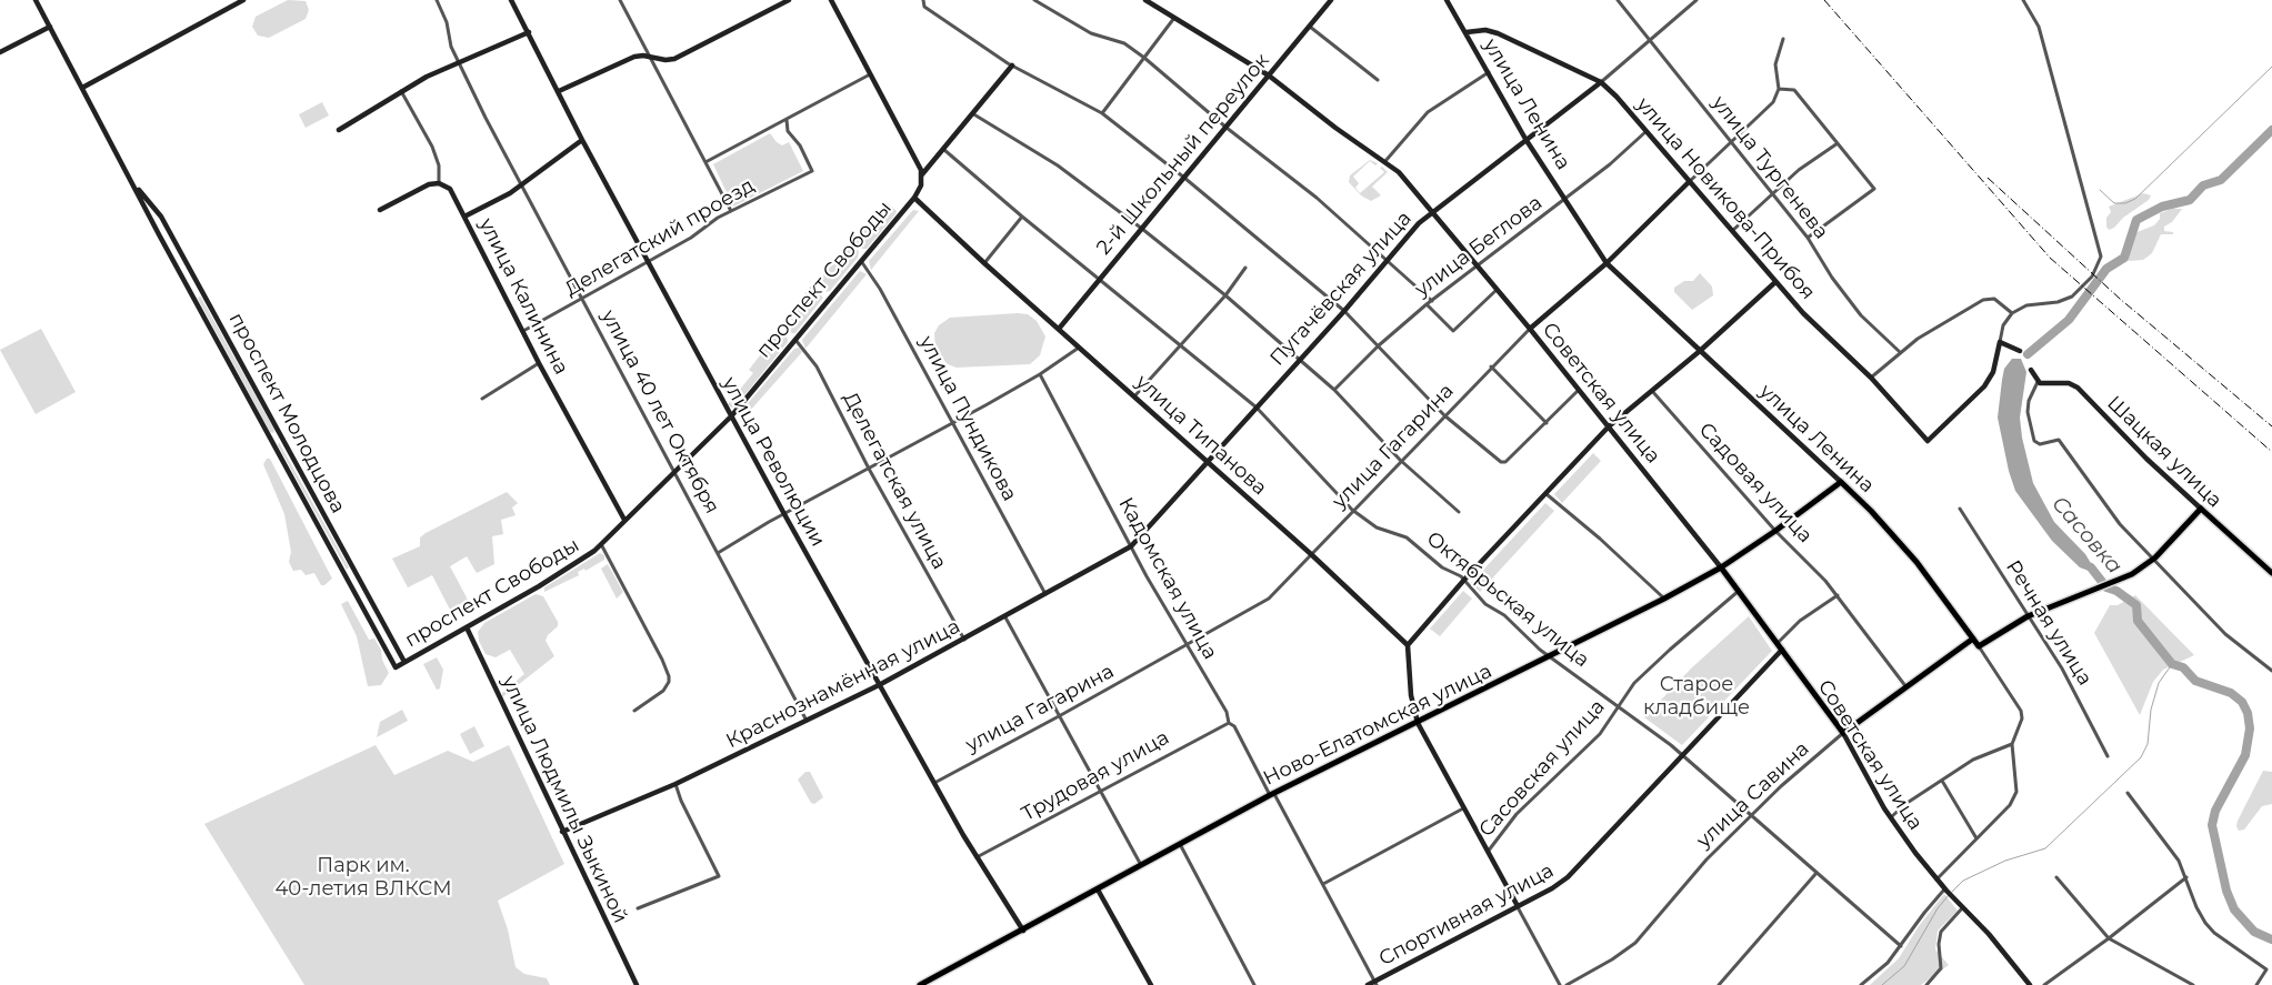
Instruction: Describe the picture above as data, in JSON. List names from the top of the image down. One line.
{"streets":{"main road":["улица Ленина","Советская улица","Шацкая улица","Ново-Елатомская улица","улица Савина"],"street":["2-й Школьный переулок","улица Тургенева","улица Новикова-Прибоя","Делегатский проезд","улица Беглова","проспект Свободы","Пугачёвская улица","улица Калинина","улица 40 лет Октября","проспект Молодцова","улица Пундикова","улица Типанова","улица Гагарина","улица Революции","Делегатская улица","Садовая улица","Кадомская улица","Октябрьская улица","Речная улица","Краснознамённая улица","Сасовская улица","Трудовая улица","улица Людмилы Зыкиной","Спортивная улица"]},"crossings":[["улица Ленина","улица Новикова-Прибоя"],["улица Ленина","улица Беглова"],["улица Ленина","Пугачёвская улица"],["улица Ленина","Советская улица"],["улица Ленина","улица Гагарина"],["улица Ленина","Ново-Елатомская улица"],["улица Ленина","улица Савина"],["2-й Школьный переулок","Советская улица"],["2-й Школьный переулок","улица Типанова"],["2-й Школьный переулок","Октябрьская улица"],["улица Тургенева","улица Гагарина"],["улица Новикова-Прибоя","улица Беглова"],["улица Новикова-Прибоя","Пугачёвская улица"],["улица Новикова-Прибоя","улица Гагарина"],["Делегатский проезд","улица Калинина"],["Делегатский проезд","улица 40 лет Октября"],["Делегатский проезд","улица Революции"],["улица Беглова","Советская улица"],["проспект Свободы","улица Калинина"],["проспект Свободы","улица 40 лет Октября"],["проспект Свободы","проспект Молодцова"],["проспект Свободы","улица Пундикова"],["проспект Свободы","улица Типанова"],["проспект Свободы","улица Революции"],["проспект Свободы","Делегатская улица"],["проспект Свободы","улица Людмилы Зыкиной"],["Пугачёвская улица","Советская улица"],["Пугачёвская улица","улица Типанова"],["Пугачёвская улица","Кадомская улица"],["Пугачёвская улица","Октябрьская улица"],["Пугачёвская улица","Краснознамённая улица"],["Советская улица","улица Гагарина"],["Советская улица","Ново-Елатомская улица"],["Советская улица","Сасовская улица"],["Советская улица","улица Савина"],["Советская улица","Спортивная улица"],["улица 40 лет Октября","Краснознамённая улица"],["улица Пундикова","Краснознамённая улица"],["улица Типанова","улица Гагарина"],["улица Гагарина","улица Революции"],["улица Гагарина","Кадомская улица"],["улица Гагарина","Октябрьская улица"],["улица Революции","Краснознамённая улица"],["улица Революции","Ново-Елатомская улица"],["улица Революции","Трудовая улица"],["Делегатская улица","Краснознамённая улица"],["Садовая улица","Ново-Елатомская улица"],["Садовая улица","улица Савина"],["Кадомская улица","Краснознамённая улица"],["Кадомская улица","Ново-Елатомская улица"],["Кадомская улица","Сасовская улица"],["Кадомская улица","Трудовая улица"],["Кадомская улица","Спортивная улица"],["Октябрьская улица","Ново-Елатомская улица"],["Октябрьская улица","Сасовская улица"],["Октябрьская улица","улица Савина"],["Октябрьская улица","Спортивная улица"],["Краснознамённая улица","улица Людмилы Зыкиной"]],"water":["Сасовка"],"parks":["Старое кладбище","Парк им. 40-летия ВЛКСМ"]}
